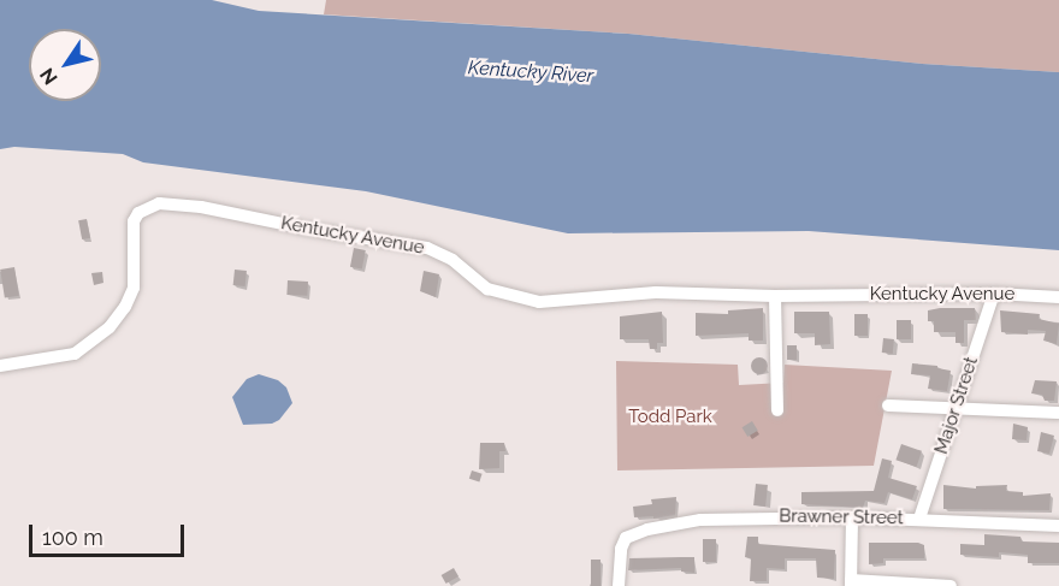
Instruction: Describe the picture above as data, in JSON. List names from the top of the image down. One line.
{"streets":{"street":["Kentucky Avenue","Major Street","Brawner Street"]},"crossings":[["Kentucky Avenue","Major Street"],["Major Street","Brawner Street"]],"water":["Kentucky River"],"parks":["Todd Park"],"scale_bar":"100 m","north":"bottom left"}
